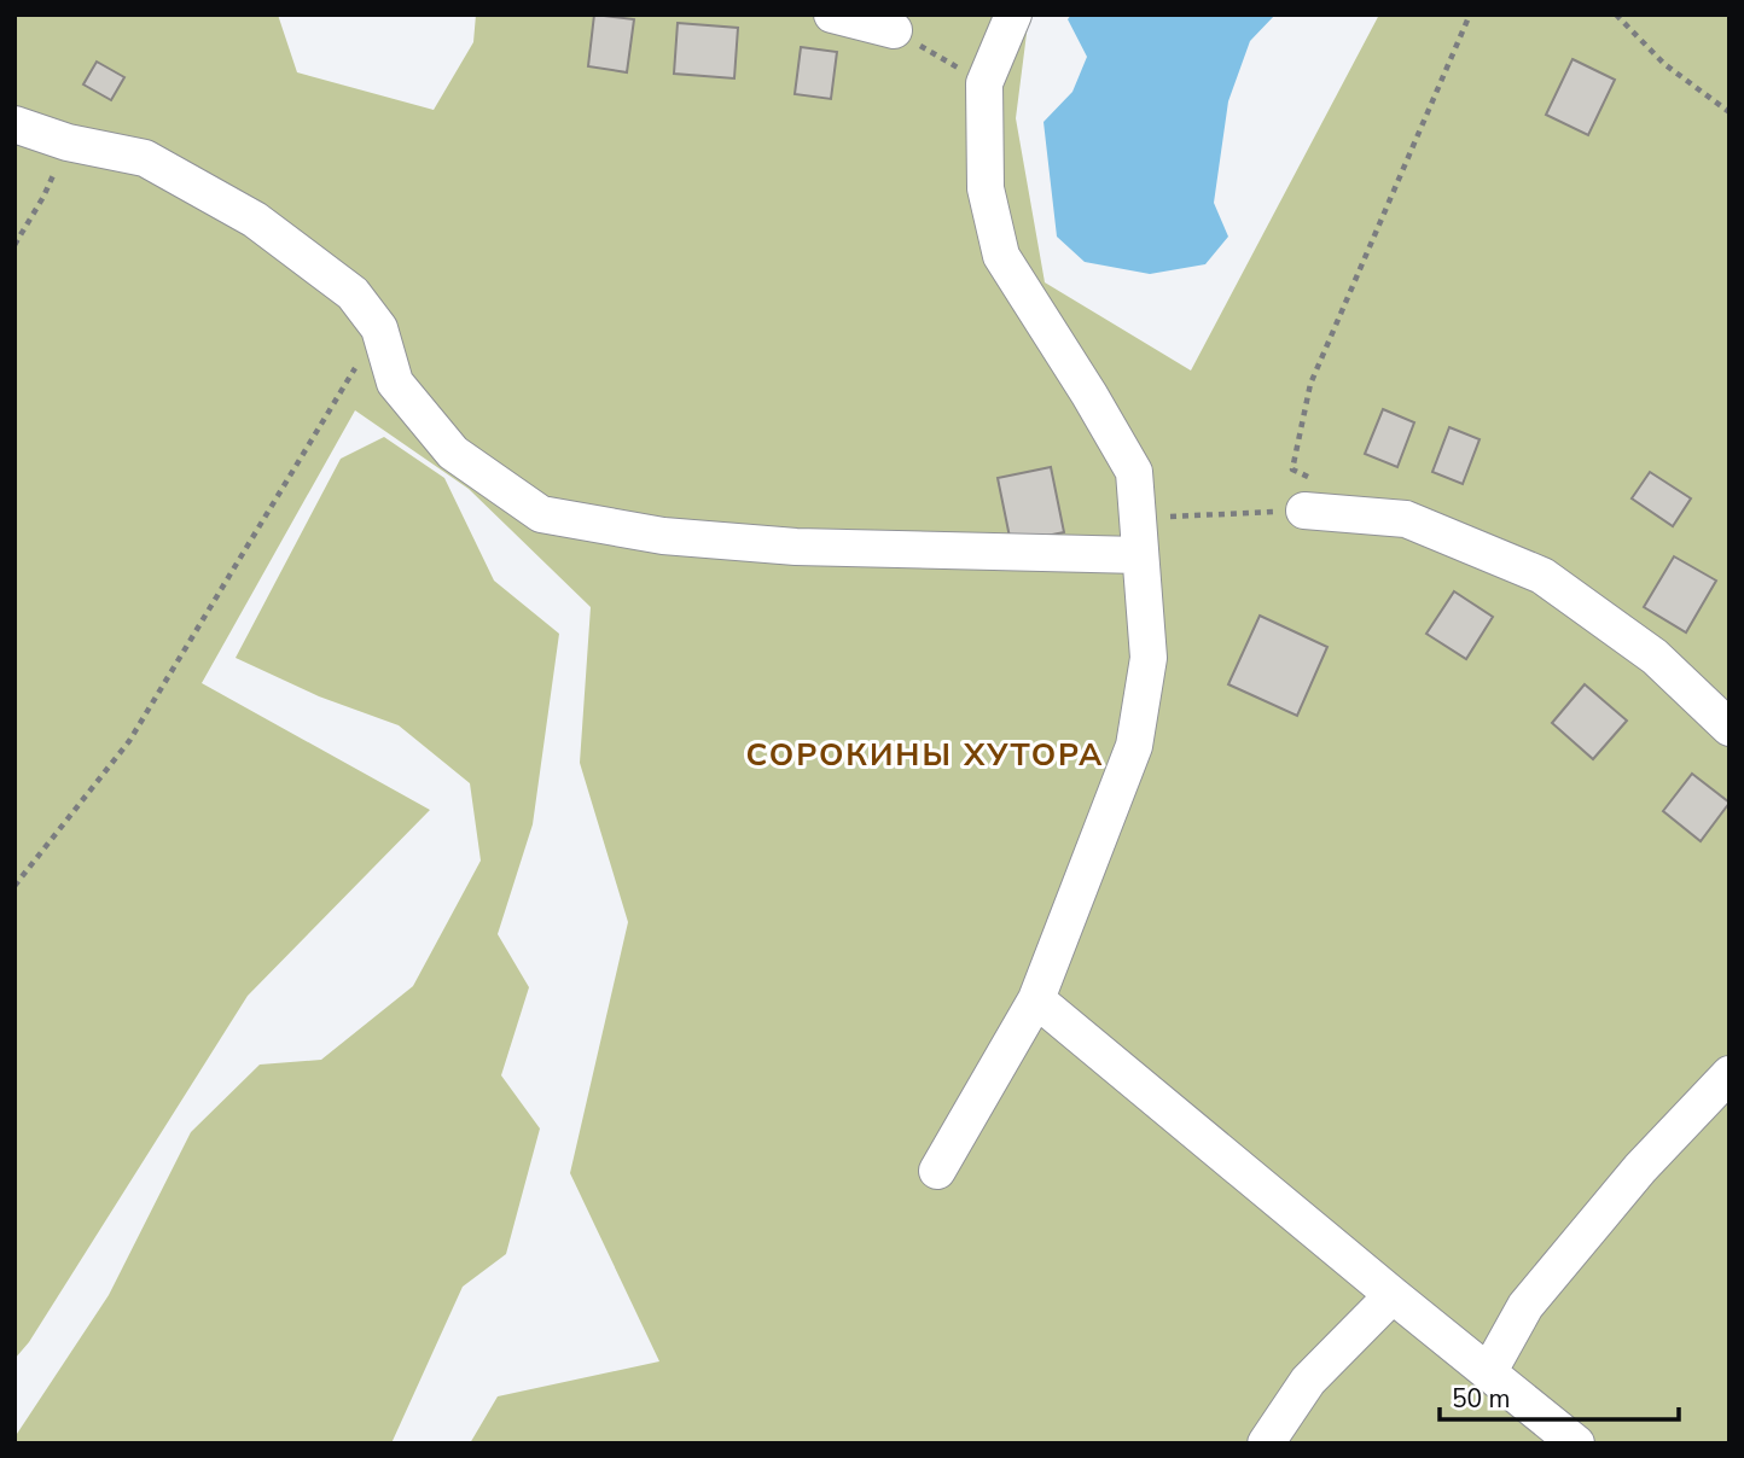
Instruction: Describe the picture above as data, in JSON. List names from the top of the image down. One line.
{"districts":["СОРОКИНЫ ХУТОРА"],"scale_bar":"50 m"}
